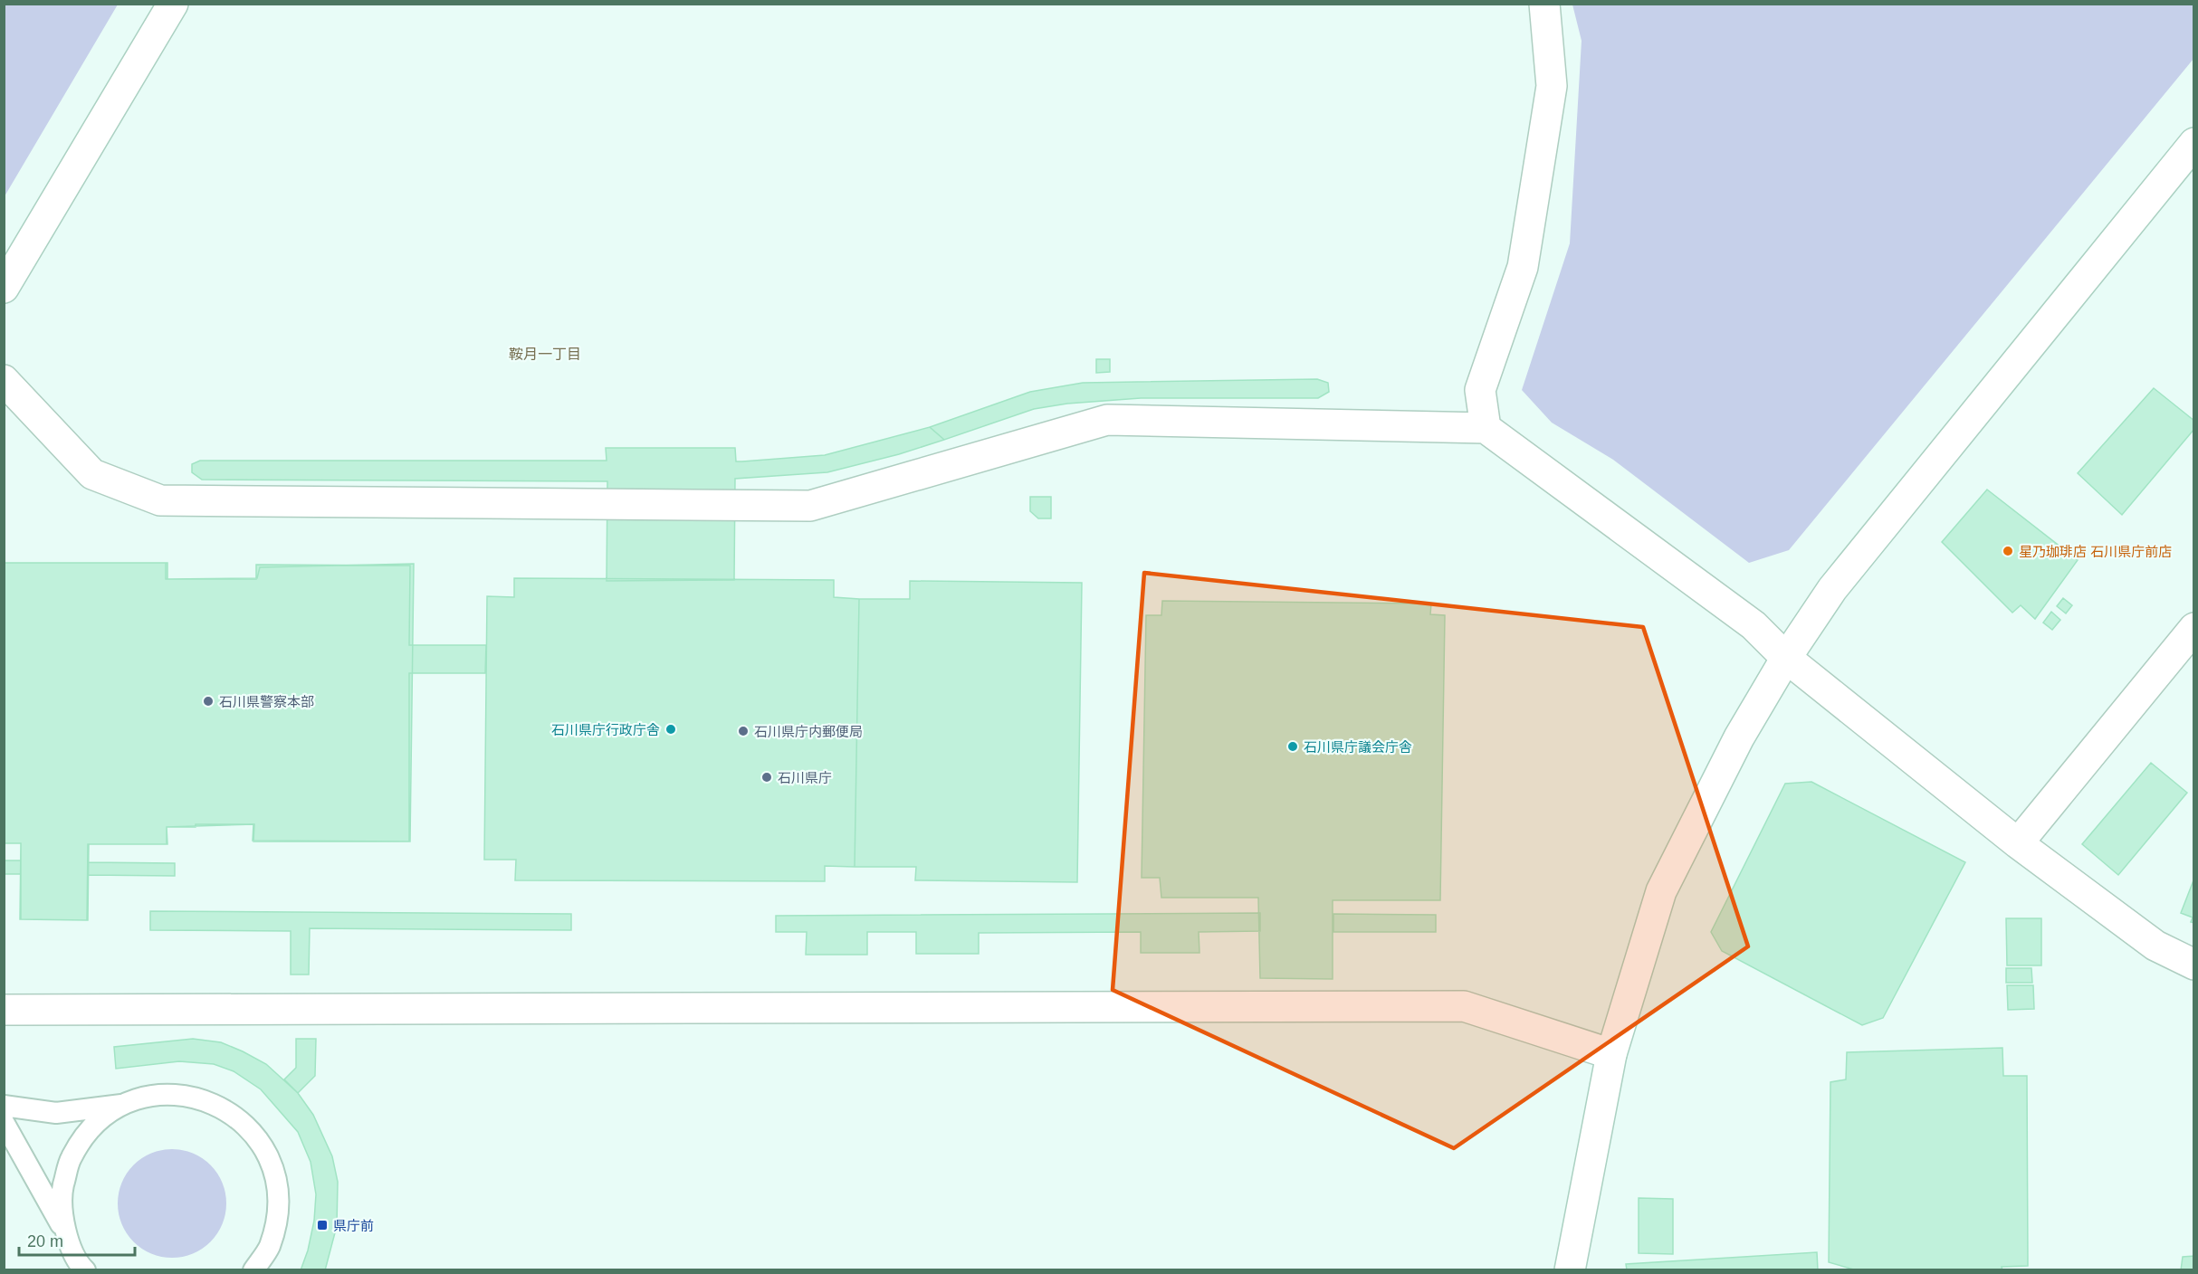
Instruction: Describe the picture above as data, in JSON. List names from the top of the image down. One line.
{"districts":["鞍月一丁目"],"places":{"other":["星乃珈琲店 石川県庁前店","石川県警察本部","石川県庁行政庁舎","石川県庁内郵便局","石川県庁議会庁舎","石川県庁"],"transit":["県庁前"]},"scale_bar":"20 m"}
